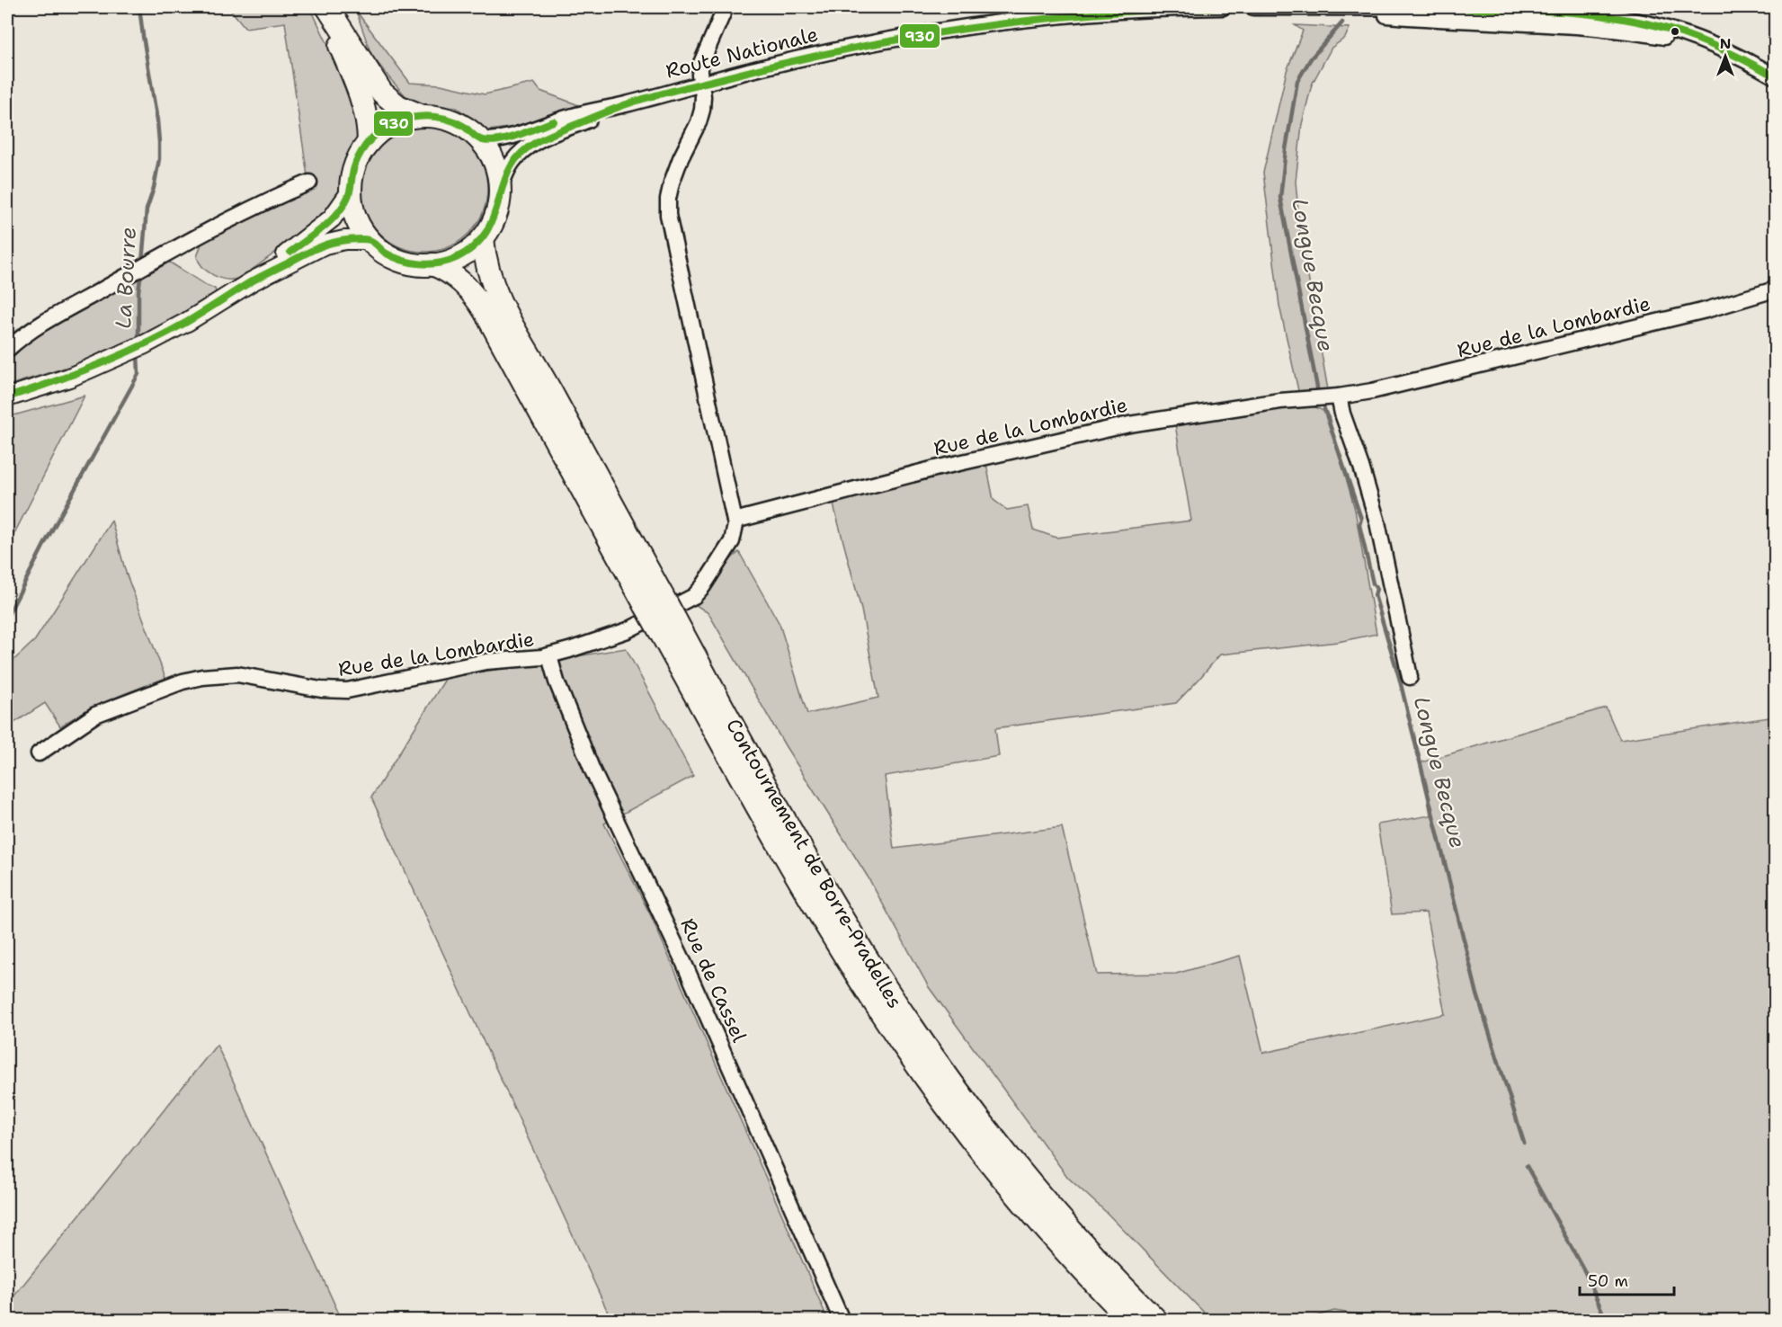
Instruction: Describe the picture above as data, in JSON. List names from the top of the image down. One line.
{"streets":{"highway":["Contournement de Borre-Pradelles"],"street":["Route Nationale","Rue de la Lombardie","Rue de Cassel"]},"crossings":[["Route Nationale","Rue de la Lombardie"],["Rue de la Lombardie","Rue de Cassel"]],"water":["Longue Becque","La Bourre"],"lines":["transit line 930"],"scale_bar":"50 m","north":"top"}
